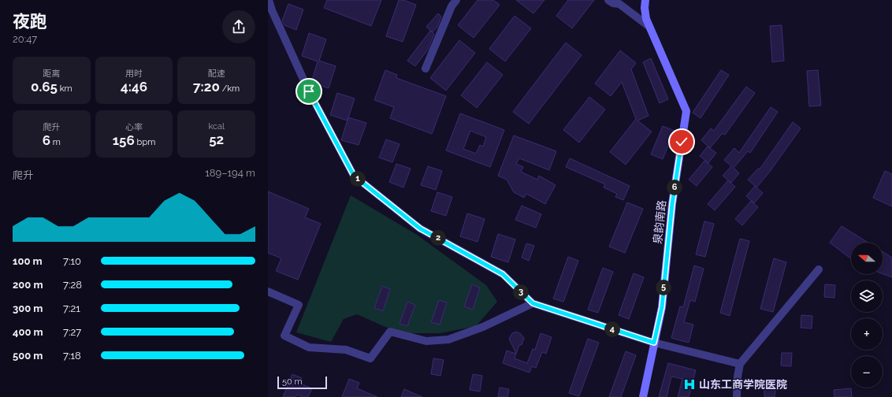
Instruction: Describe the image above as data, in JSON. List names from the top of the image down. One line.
{"streets":{"street":["泉韵南路"]},"places":{"hospital":["山东工商学院医院"]},"scale_bar":"50 m","north":"left","page":{"heading":["夜跑","20:47"],"stats":[["距离","0.65 km"],["用时","4:46"],["配速","7:20 /km"],["爬升","6 m"],["心率","156 bpm"],["kcal","52"]],"chart":["爬升","189–194 m"],"pins":["1","6","2","5","3","4"],"map_buttons":["+","−"],"list":[{"name":"100 m","note":"7:10"},{"name":"200 m","note":"7:28"},{"name":"300 m","note":"7:21"},{"name":"400 m","note":"7:27"},{"name":"500 m","note":"7:18"}],"scale":"50 m"}}
